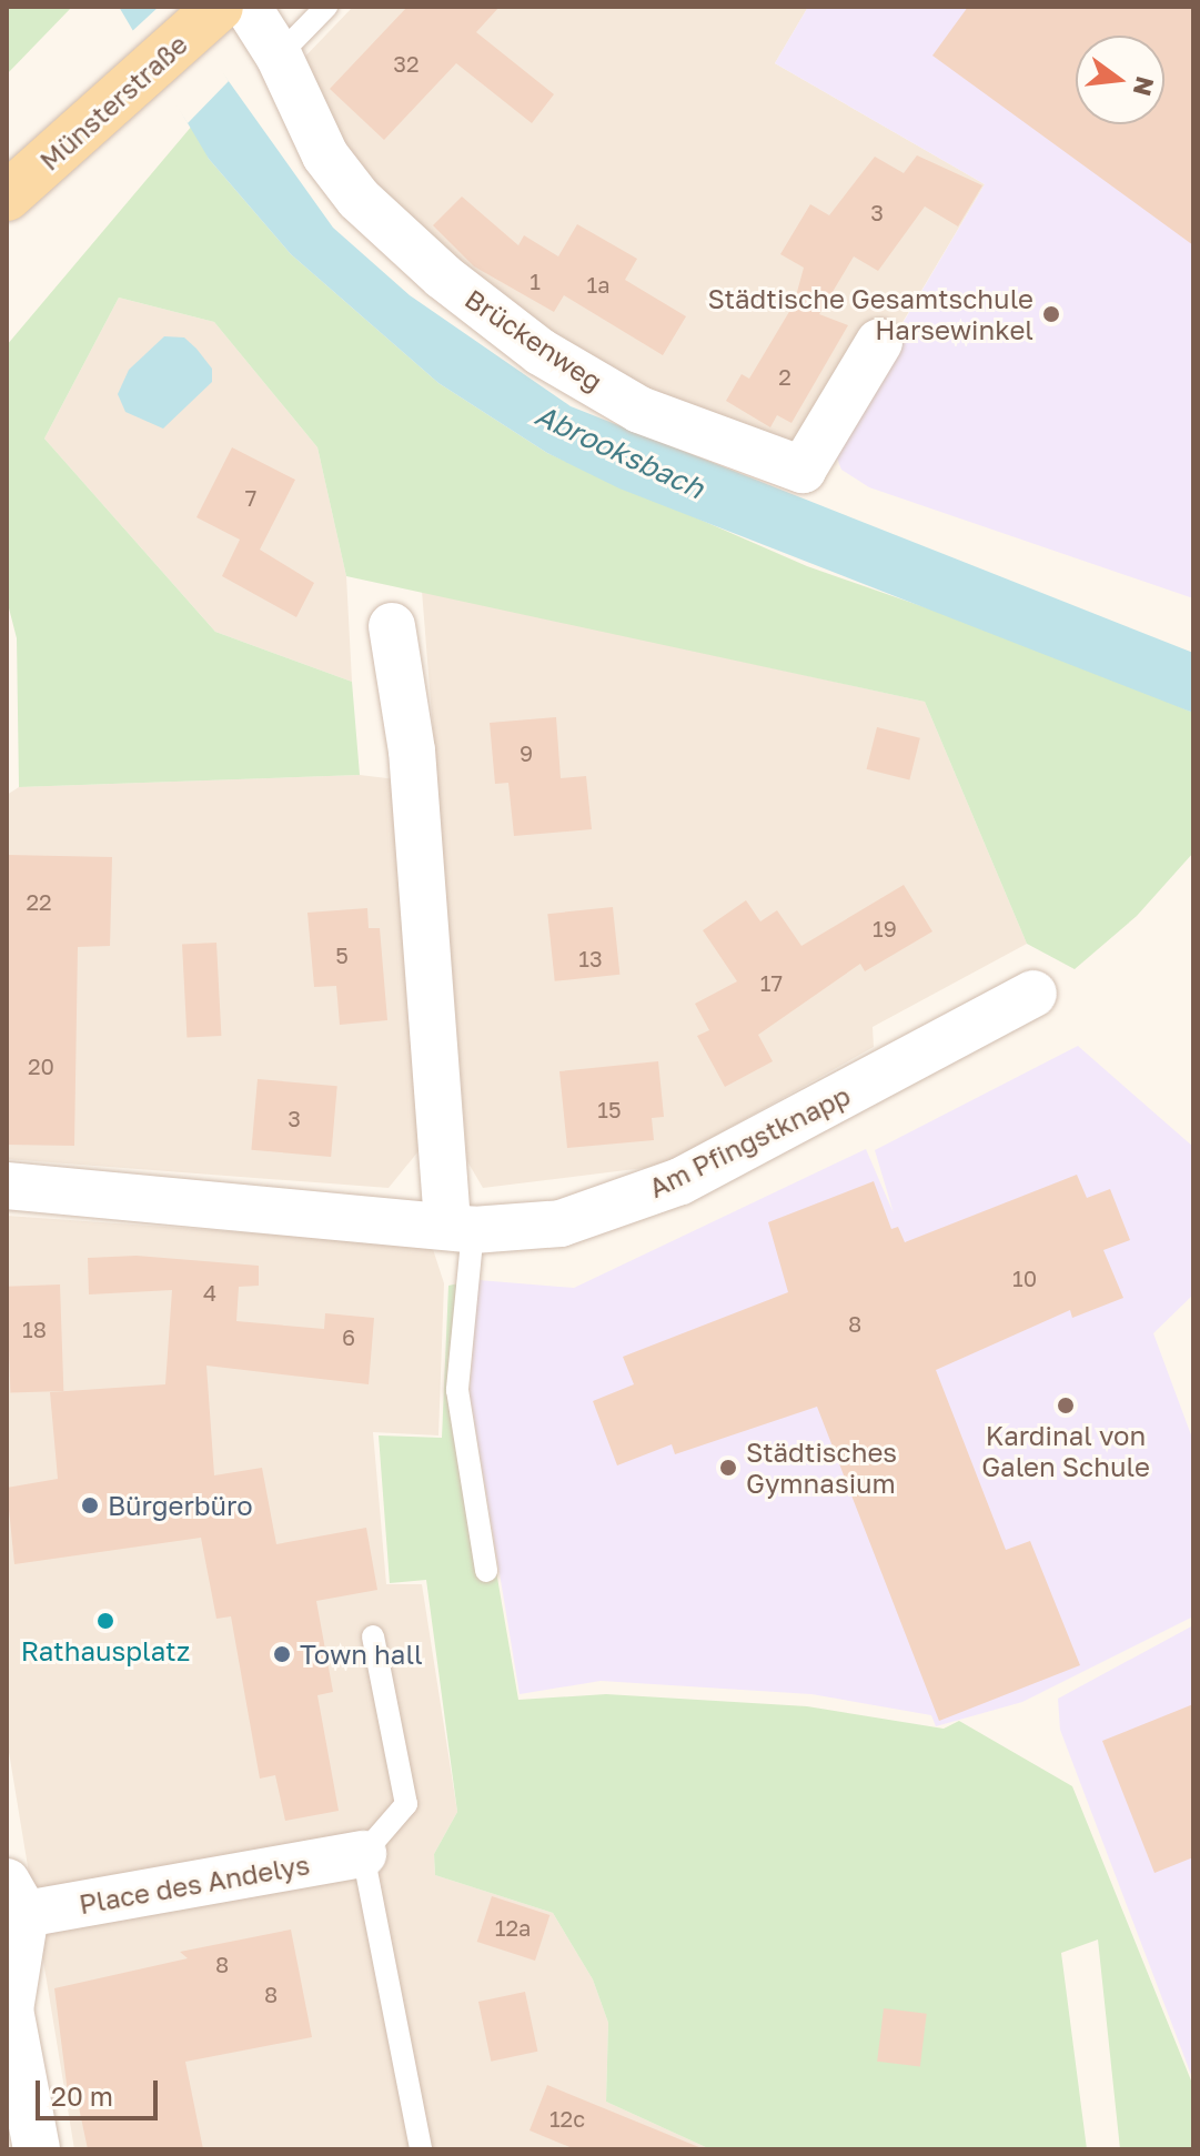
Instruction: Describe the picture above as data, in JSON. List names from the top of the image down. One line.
{"streets":{"main road":["Münsterstraße"],"street":["Brückenweg","Am Pfingstknapp","Place des Andelys"]},"crossings":[["Münsterstraße","Brückenweg"]],"water":["Abrooksbach"],"places":["Städtische Gesamtschule Harsewinkel","Kardinal von Galen Schule","Städtisches Gymnasium","Bürgerbüro","Rathausplatz","Town hall"],"house_numbers":["32","3","1","1a","2","7","9","22","19","5","13","17","20","15","3","10","4","8","18","6","12a","8","8","12c"],"scale_bar":"20 m","north":"right"}
